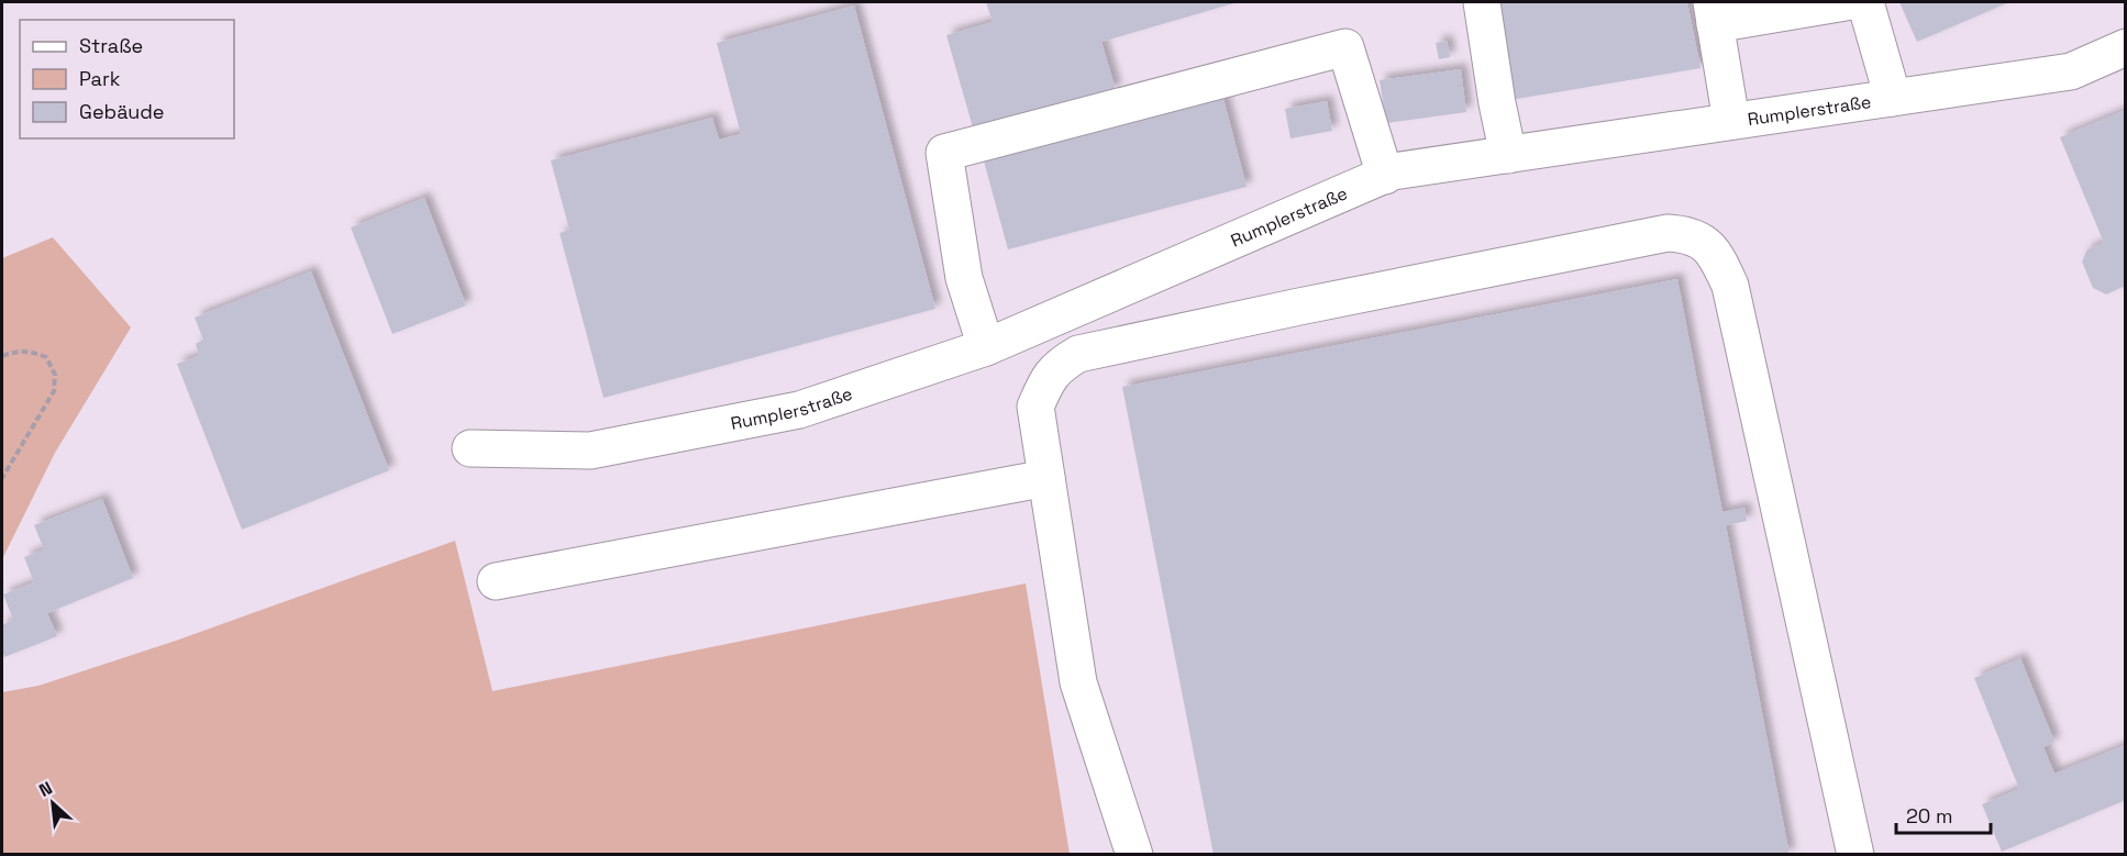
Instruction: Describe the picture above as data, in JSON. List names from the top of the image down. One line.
{"streets":{"street":["Rumplerstraße"]},"legend":["Straße","Park","Gebäude"],"scale_bar":"20 m","north":"top left"}
